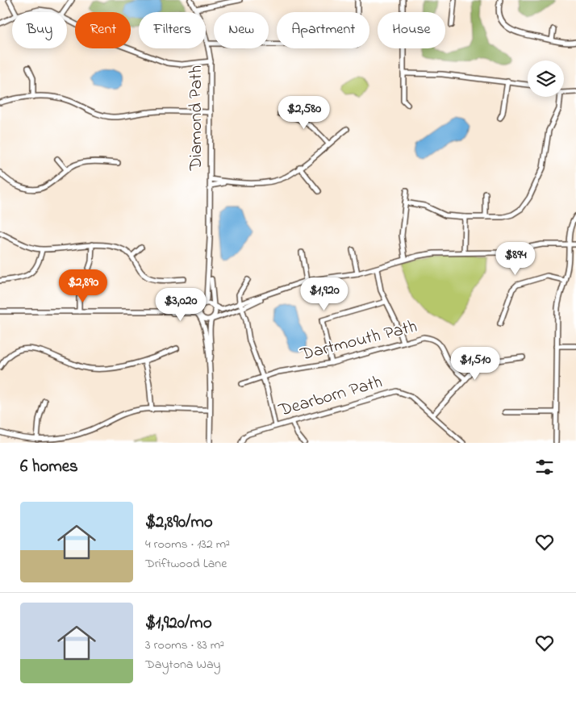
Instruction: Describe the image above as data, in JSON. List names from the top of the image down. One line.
{"streets":{"street":["Diamond Path","Dartmouth Path","Dearborn Path"]},"page":{"chip":["Buy","Rent","Filters","New","Apartment","House"],"price":["$2,580","$894","$2,890","$1,920","$3,020","$1,510"],"heading":"6 homes","list":[{"name":"$2,890/mo","note":"4 rooms · 132 m² · Driftwood Lane"},{"name":"$1,920/mo","note":"3 rooms · 83 m² · Daytona Way"}]}}
